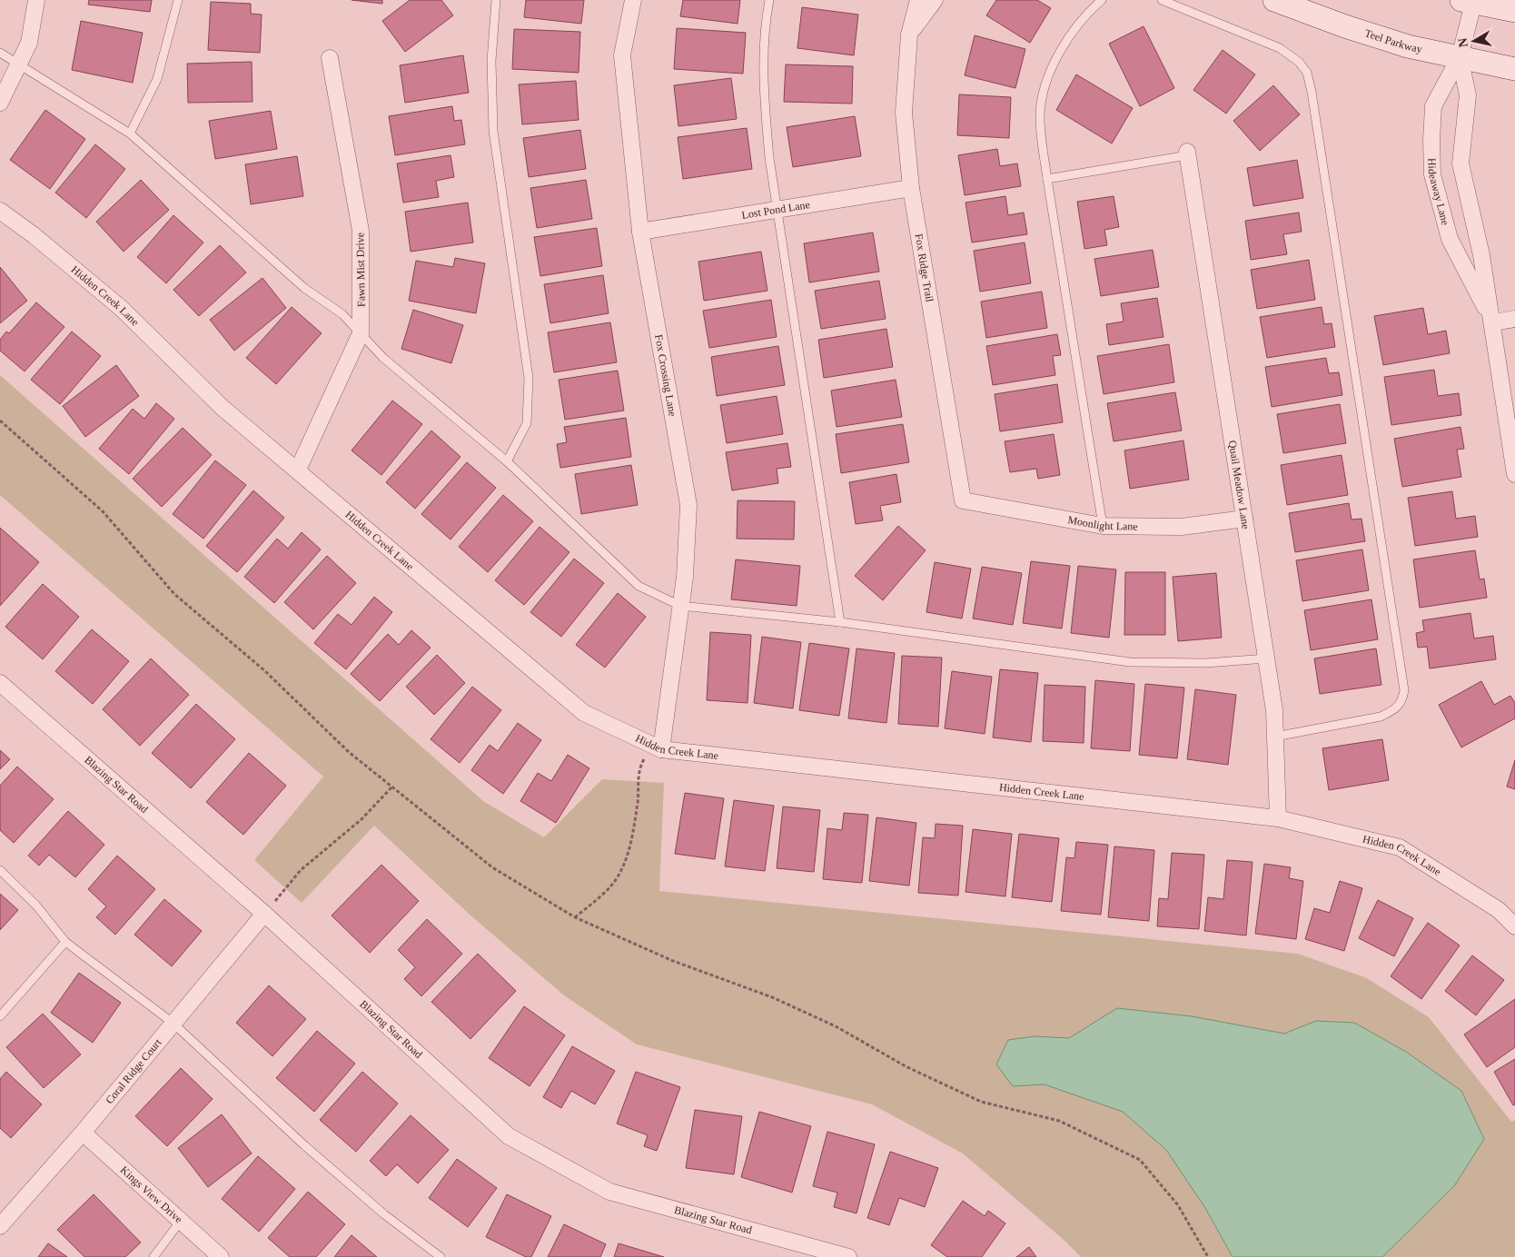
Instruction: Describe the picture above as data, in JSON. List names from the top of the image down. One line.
{"streets":{"main road":["Teel Parkway"],"street":["Hideaway Lane","Lost Pond Lane","Fox Ridge Trail","Fawn Mist Drive","Hidden Creek Lane","Fox Crossing Lane","Quail Meadow Lane","Moonlight Lane","Blazing Star Road","Coral Ridge Court","Kings View Drive"]},"crossings":[["Teel Parkway","Hideaway Lane"],["Lost Pond Lane","Fox Ridge Trail"],["Lost Pond Lane","Fox Crossing Lane"],["Fox Ridge Trail","Moonlight Lane"],["Fawn Mist Drive","Hidden Creek Lane"],["Hidden Creek Lane","Fox Crossing Lane"],["Hidden Creek Lane","Quail Meadow Lane"],["Quail Meadow Lane","Moonlight Lane"],["Blazing Star Road","Coral Ridge Court"],["Coral Ridge Court","Kings View Drive"]],"north":"left"}
